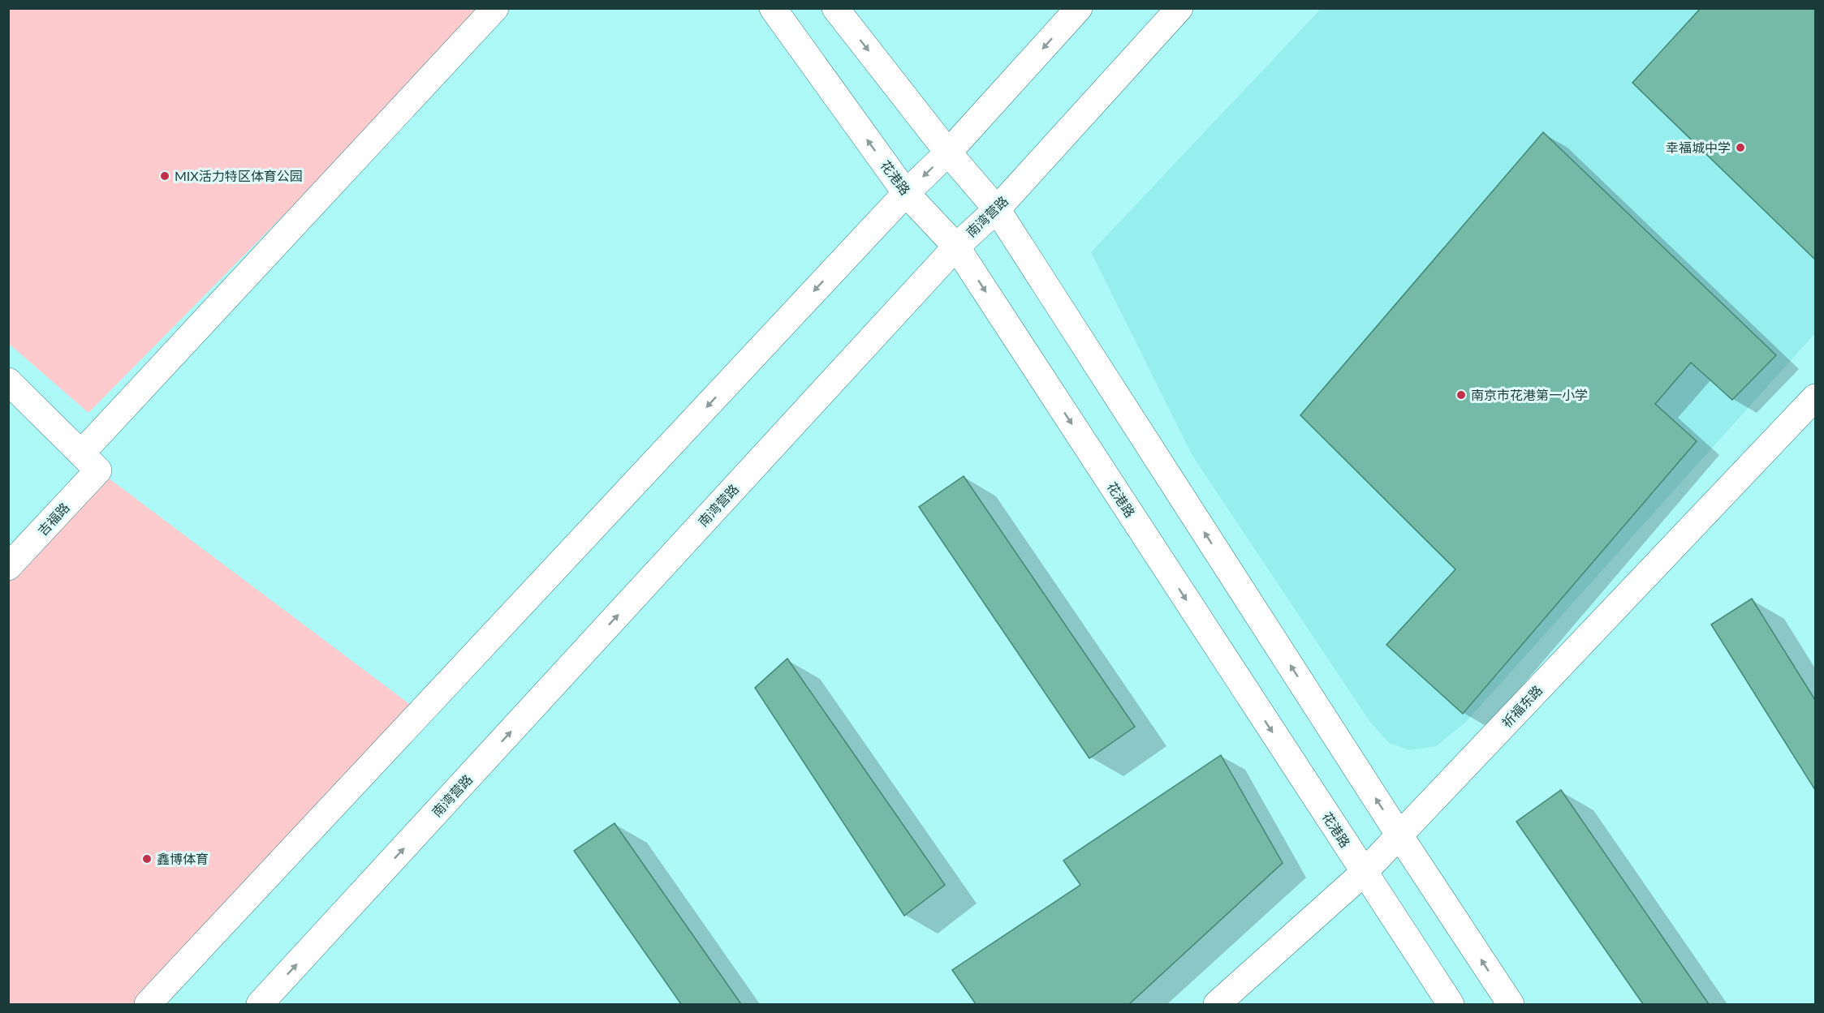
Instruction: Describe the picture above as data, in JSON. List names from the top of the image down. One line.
{"streets":{"street":["花港路","南湾营路","吉福路","祈福东路"]},"crossings":[["花港路","南湾营路"],["花港路","祈福东路"]],"places":["幸福城中学","MIX活力特区体育公园","南京市花港第一小学","鑫博体育"]}
